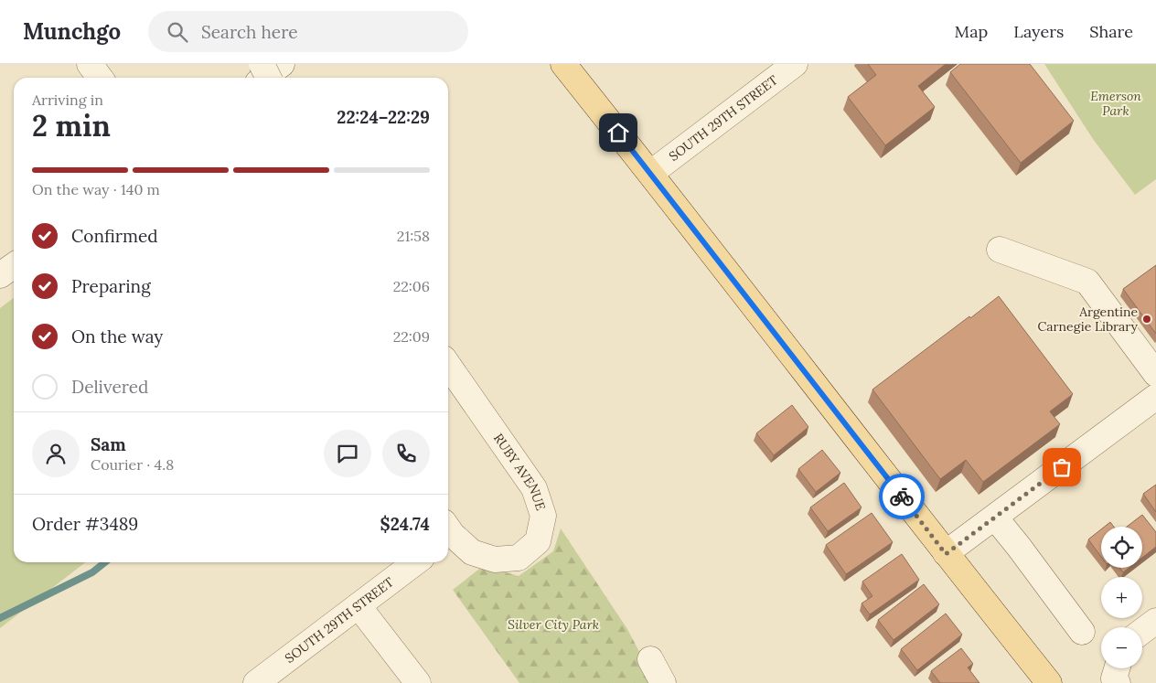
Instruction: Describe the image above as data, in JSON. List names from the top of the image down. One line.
{"streets":{"street":["SOUTH 29TH STREET","RUBY AVENUE"]},"parks":["Emerson Park","Silver City Park"],"places":["Argentine Carnegie Library"],"page":{"header":"Munchgo","search":"Search here","nav":["Map","Layers","Share"],"heading":["2 min","Arriving in","22:24–22:29"],"panel":["Sam","Courier · 4.8","Order #3489","$24.74"],"bar":"On the way · 140 m","list":[["Confirmed","21:58"],["Preparing","22:06"],["On the way","22:09"],"Delivered"],"map_buttons":["+","−"]}}
